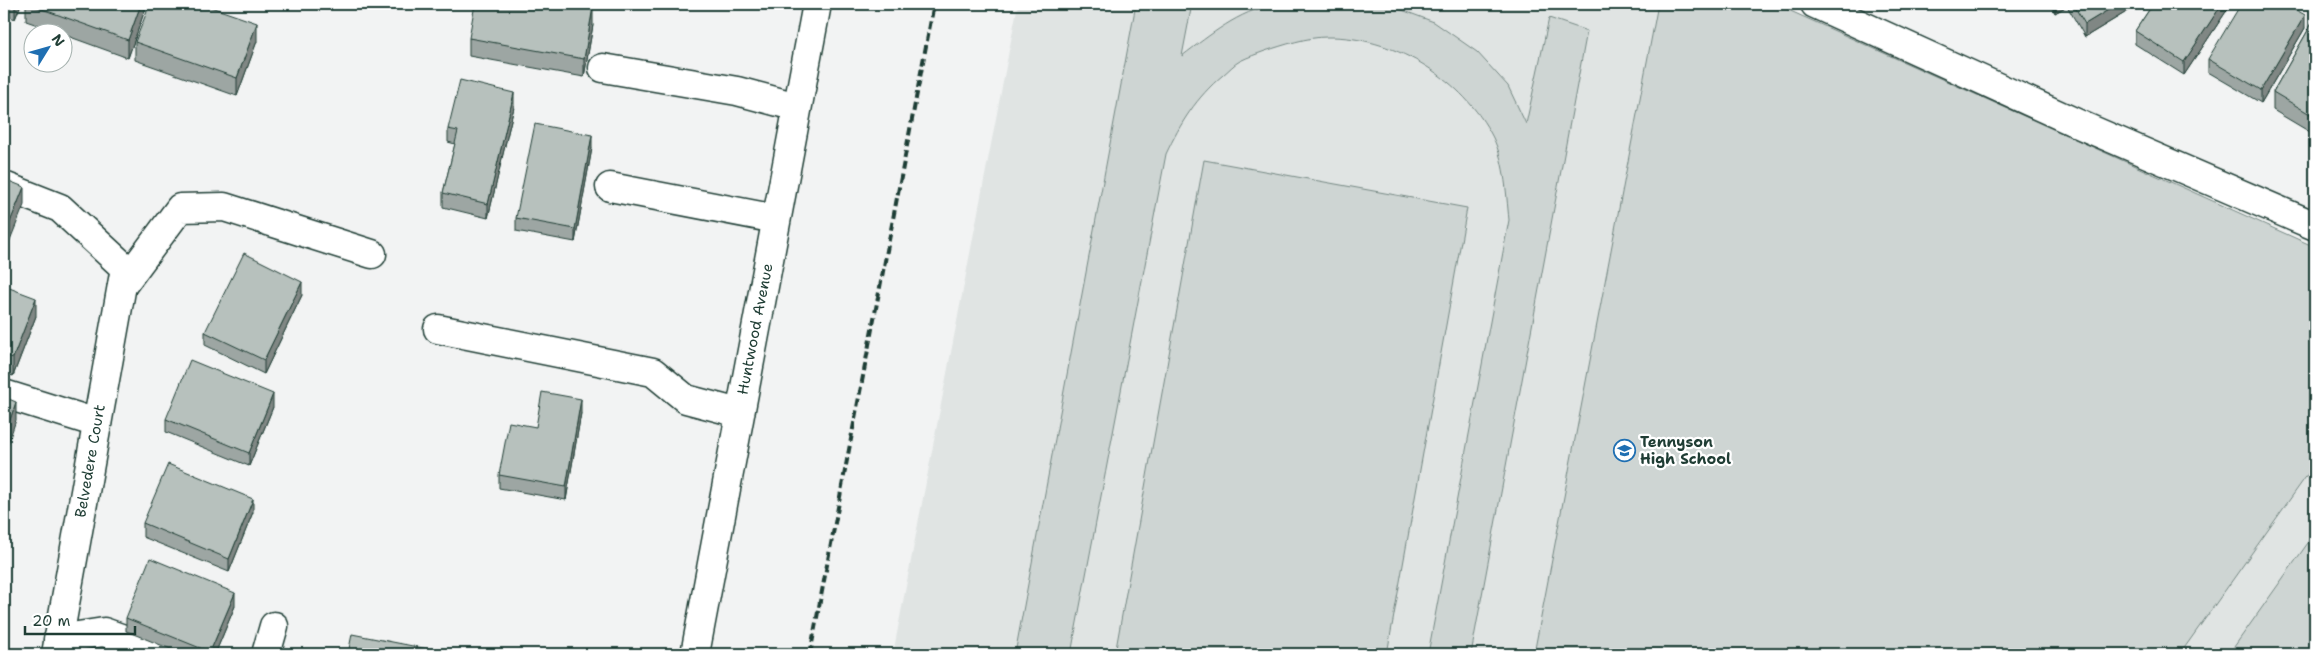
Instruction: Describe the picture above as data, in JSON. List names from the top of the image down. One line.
{"streets":{"street":["Huntwood Avenue","Belvedere Court"]},"places":{"school or university":["Tennyson High School"]},"scale_bar":"20 m","north":"top right"}
